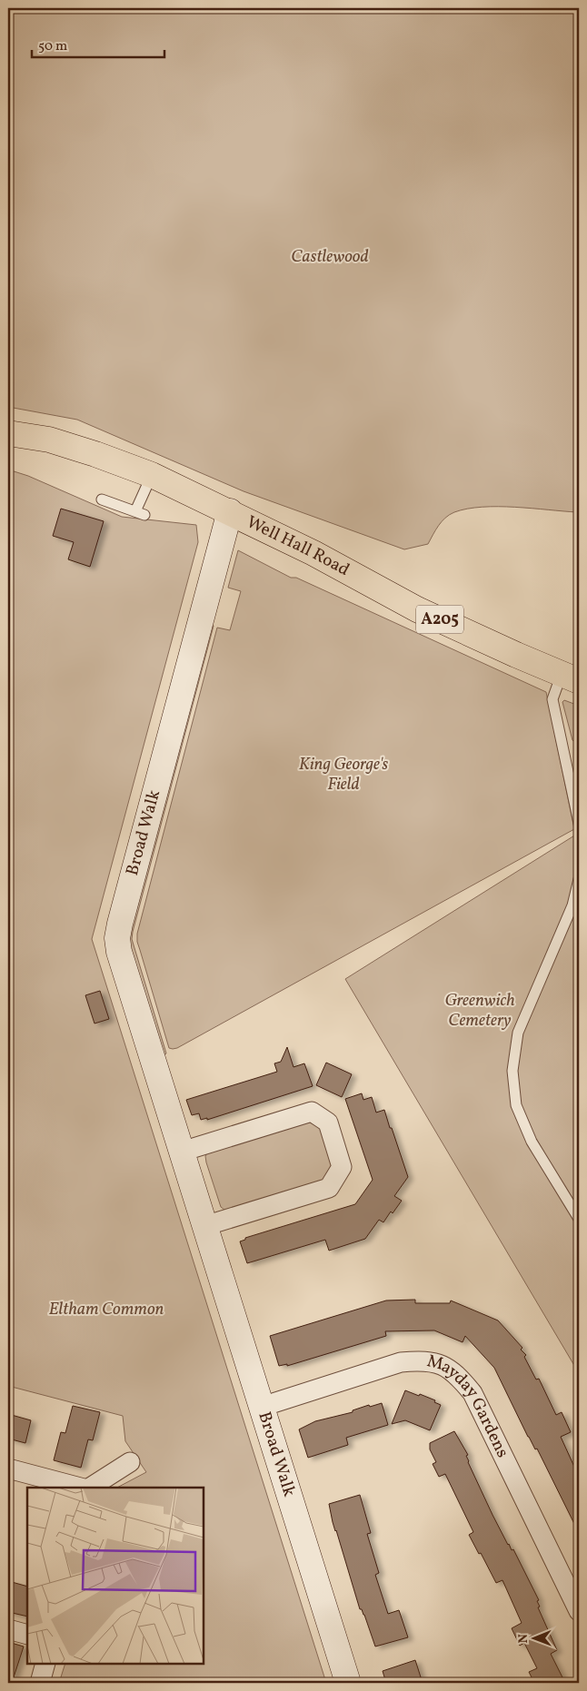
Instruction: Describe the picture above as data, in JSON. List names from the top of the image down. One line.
{"streets":{"highway":["Well Hall Road","A205"],"street":["Broad Walk","Mayday Gardens"]},"crossings":[["Well Hall Road","Broad Walk"],["Broad Walk","Mayday Gardens"]],"parks":["Castlewood","King George's Field","Greenwich Cemetery","Eltham Common"],"scale_bar":"50 m","north":"left"}
